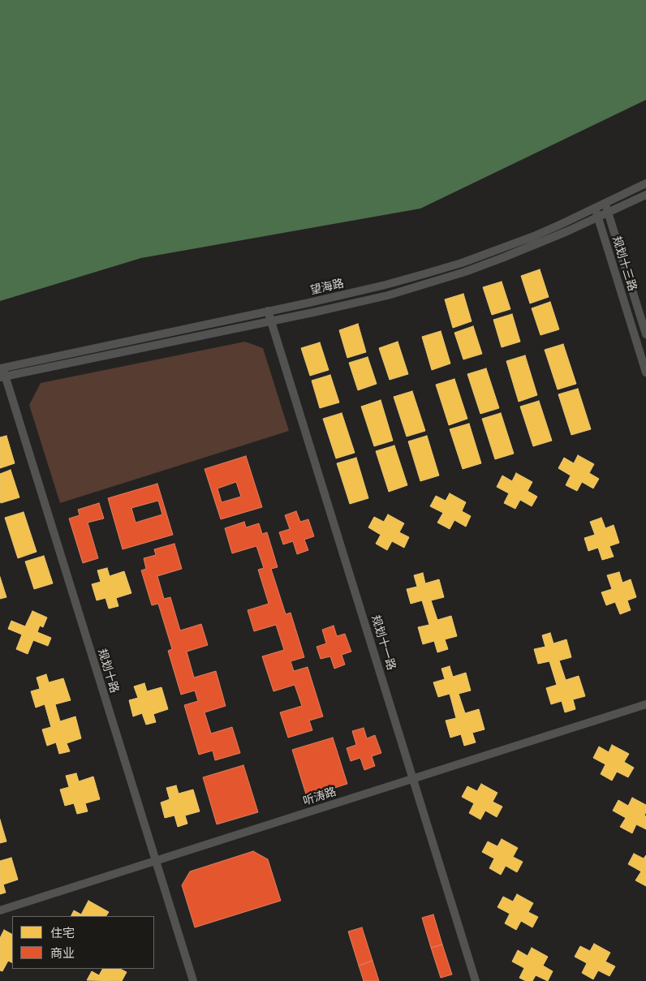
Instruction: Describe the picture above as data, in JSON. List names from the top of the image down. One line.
{"streets":{"street":["规划十三路","望海路","规划十一路","规划十路","听涛路"]},"crossings":[["规划十三路","望海路"],["望海路","规划十一路"],["望海路","规划十路"],["规划十一路","听涛路"],["规划十路","听涛路"]],"legend":["住宅","商业"]}
